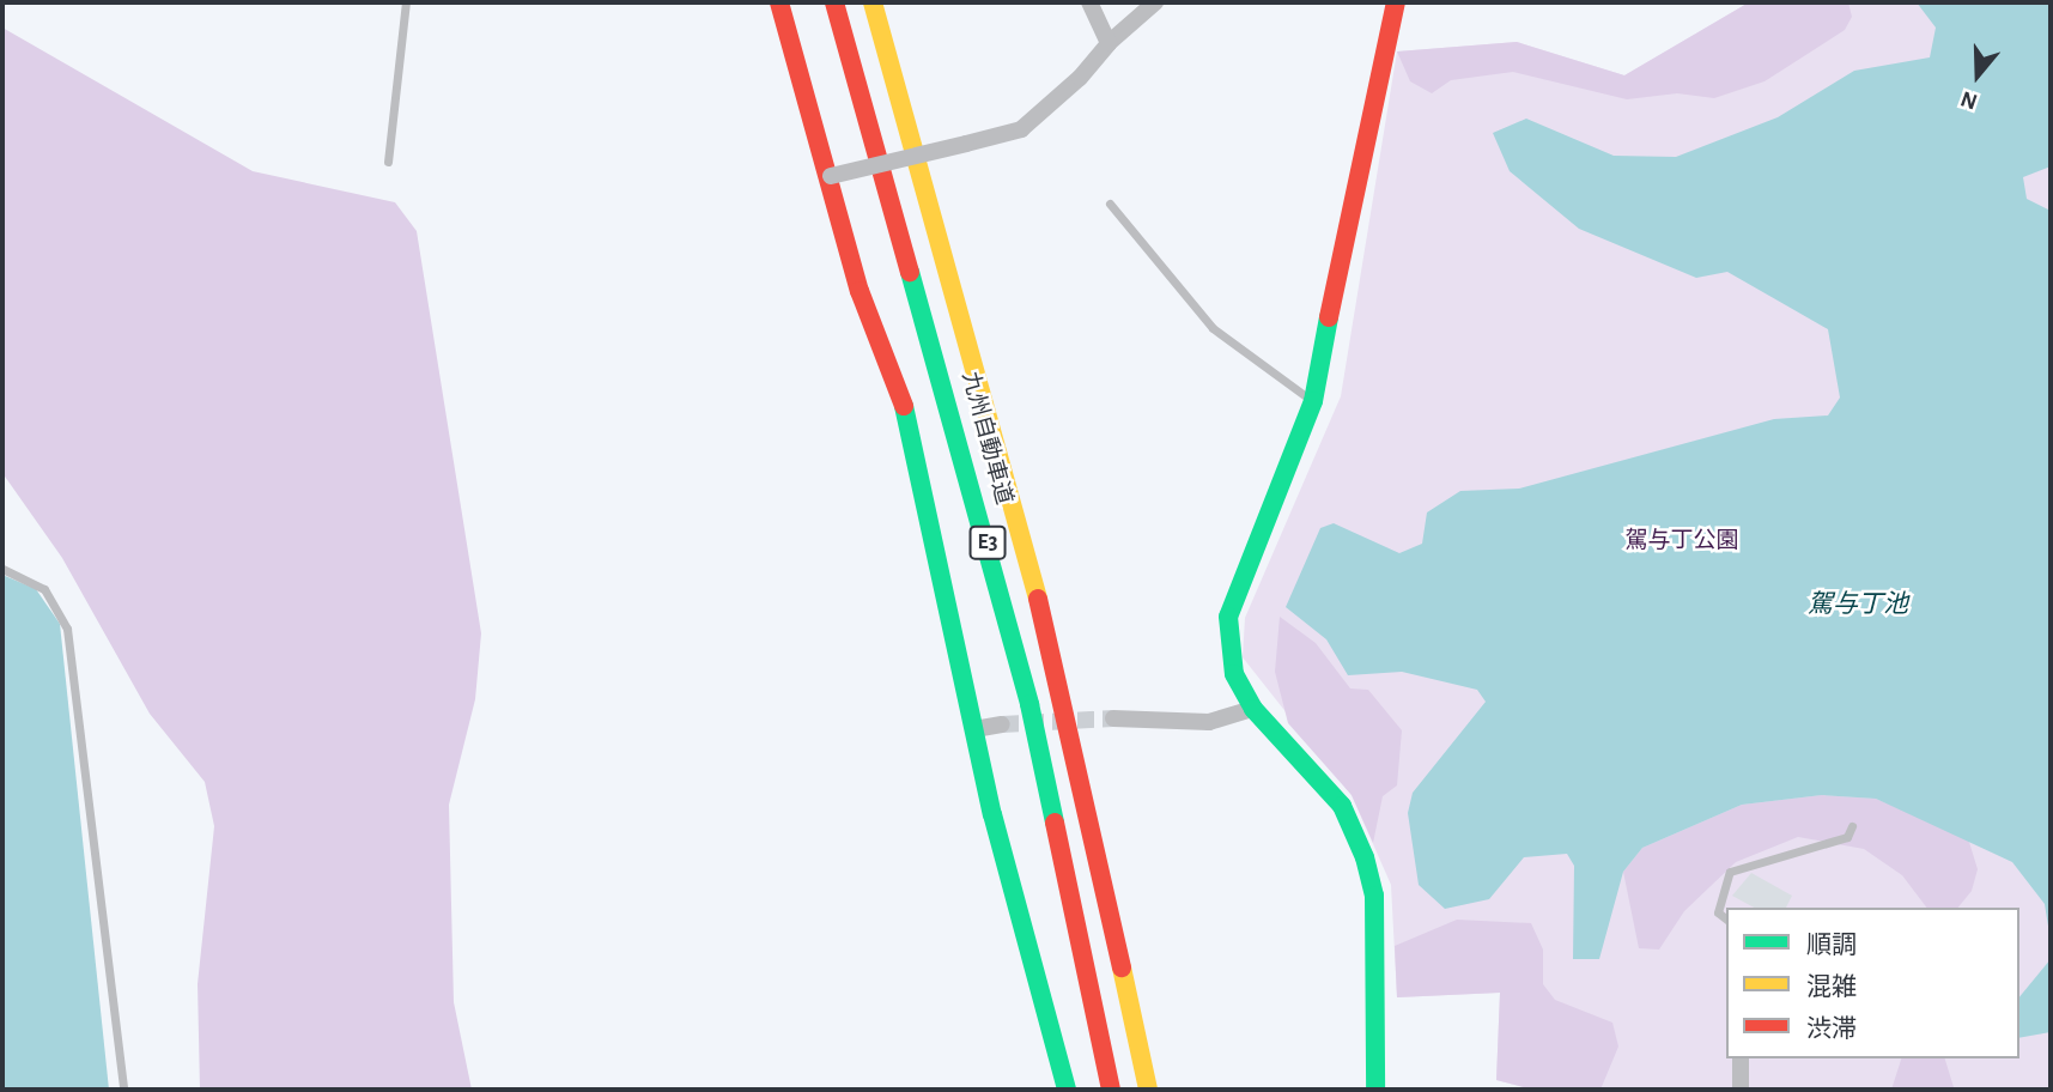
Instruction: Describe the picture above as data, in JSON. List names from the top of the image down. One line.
{"streets":{"main road":["九州自動車道","E3"]},"water":["駕与丁池"],"parks":["駕与丁公園"],"legend":["順調","混雑","渋滞"],"north":"bottom"}
